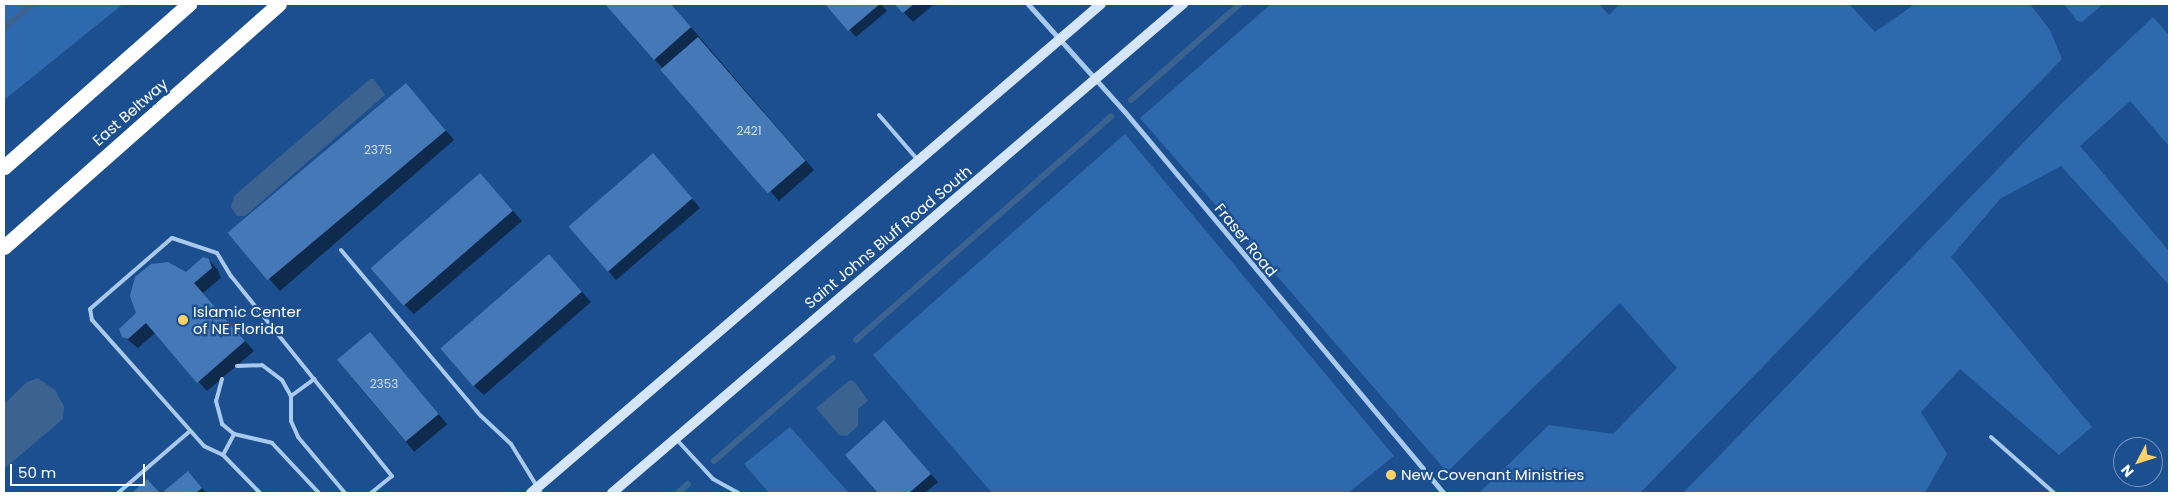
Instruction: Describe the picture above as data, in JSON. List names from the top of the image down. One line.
{"streets":{"highway":["East Beltway"],"main road":["Saint Johns Bluff Road South"],"street":["Fraser Road"]},"crossings":[["Saint Johns Bluff Road South","Fraser Road"]],"places":["Islamic Center of NE Florida","New Covenant Ministries"],"house_numbers":["2421","2375","2353"],"scale_bar":"50 m","north":"bottom left"}
